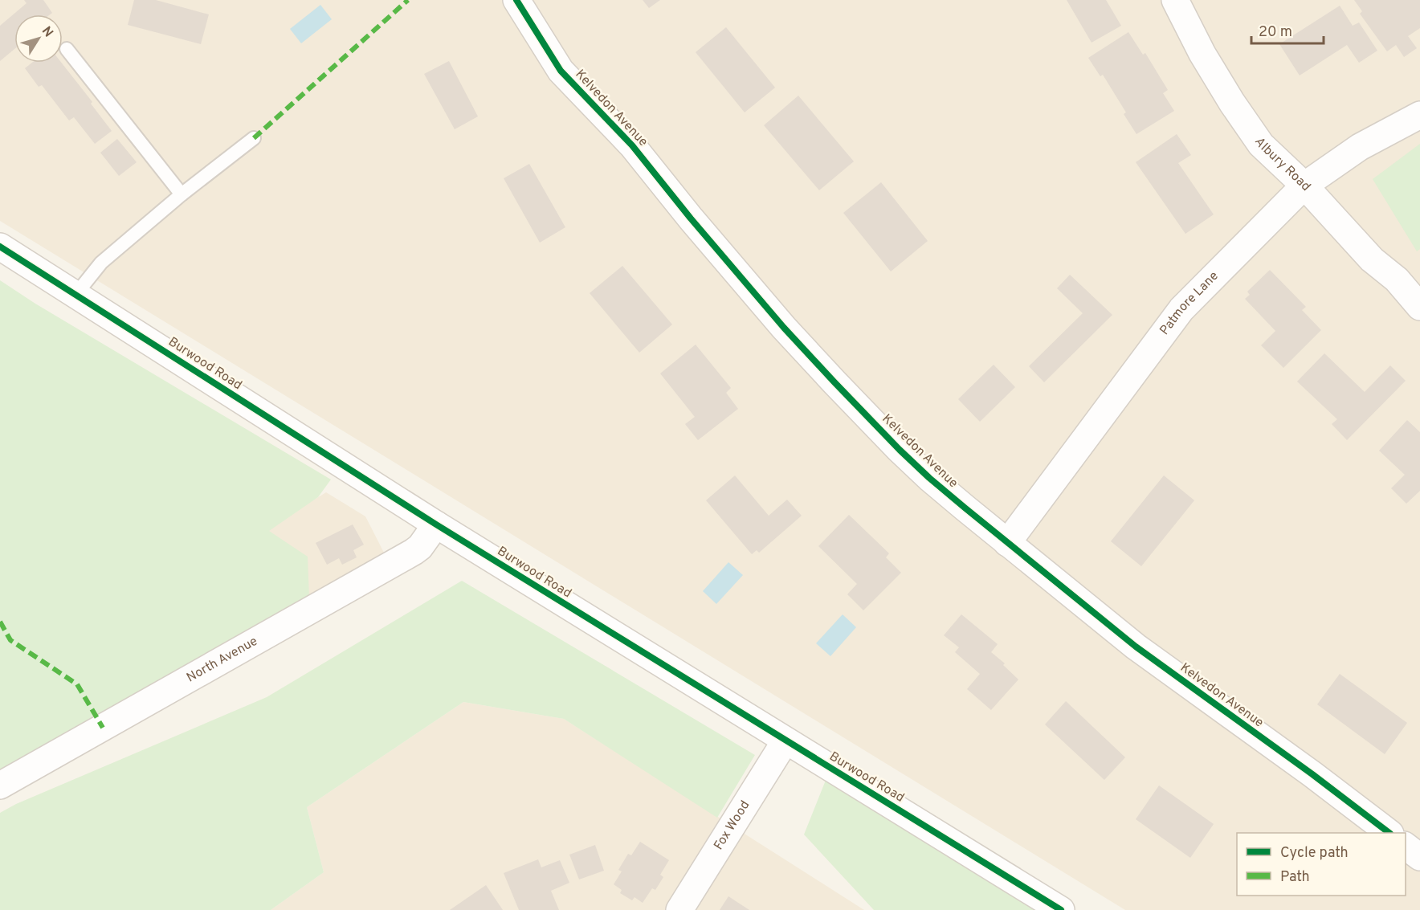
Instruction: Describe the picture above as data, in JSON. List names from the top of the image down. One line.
{"streets":{"street":["Kelvedon Avenue","Albury Road","Patmore Lane","Burwood Road","North Avenue","Fox Wood"]},"crossings":[["Kelvedon Avenue","Patmore Lane"],["Albury Road","Patmore Lane"],["Burwood Road","North Avenue"],["Burwood Road","Fox Wood"]],"legend":["Cycle path","Path"],"scale_bar":"20 m","north":"top right"}
